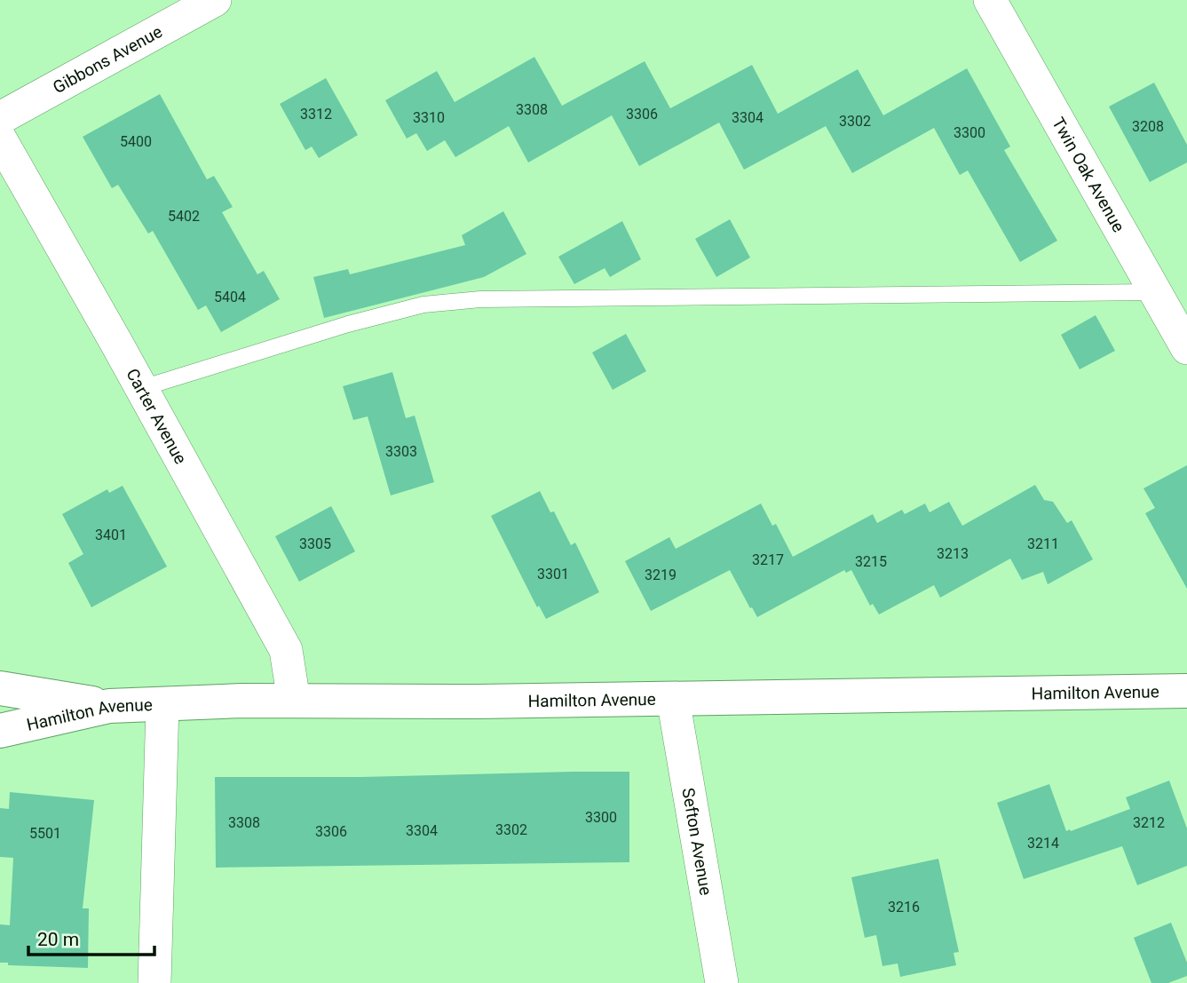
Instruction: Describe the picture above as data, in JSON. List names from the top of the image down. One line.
{"streets":{"street":["Gibbons Avenue","Twin Oak Avenue","Carter Avenue","Hamilton Avenue","Sefton Avenue"]},"crossings":[["Carter Avenue","Hamilton Avenue"],["Hamilton Avenue","Sefton Avenue"]],"house_numbers":["3308","3312","3306","3310","3304","3302","3208","3300","5400","5402","5404","3303","3401","3305","3211","3213","3217","3215","3301","3219","3300","3308","3212","3302","3304","3306","5501","3214","3216"],"scale_bar":"20 m"}
